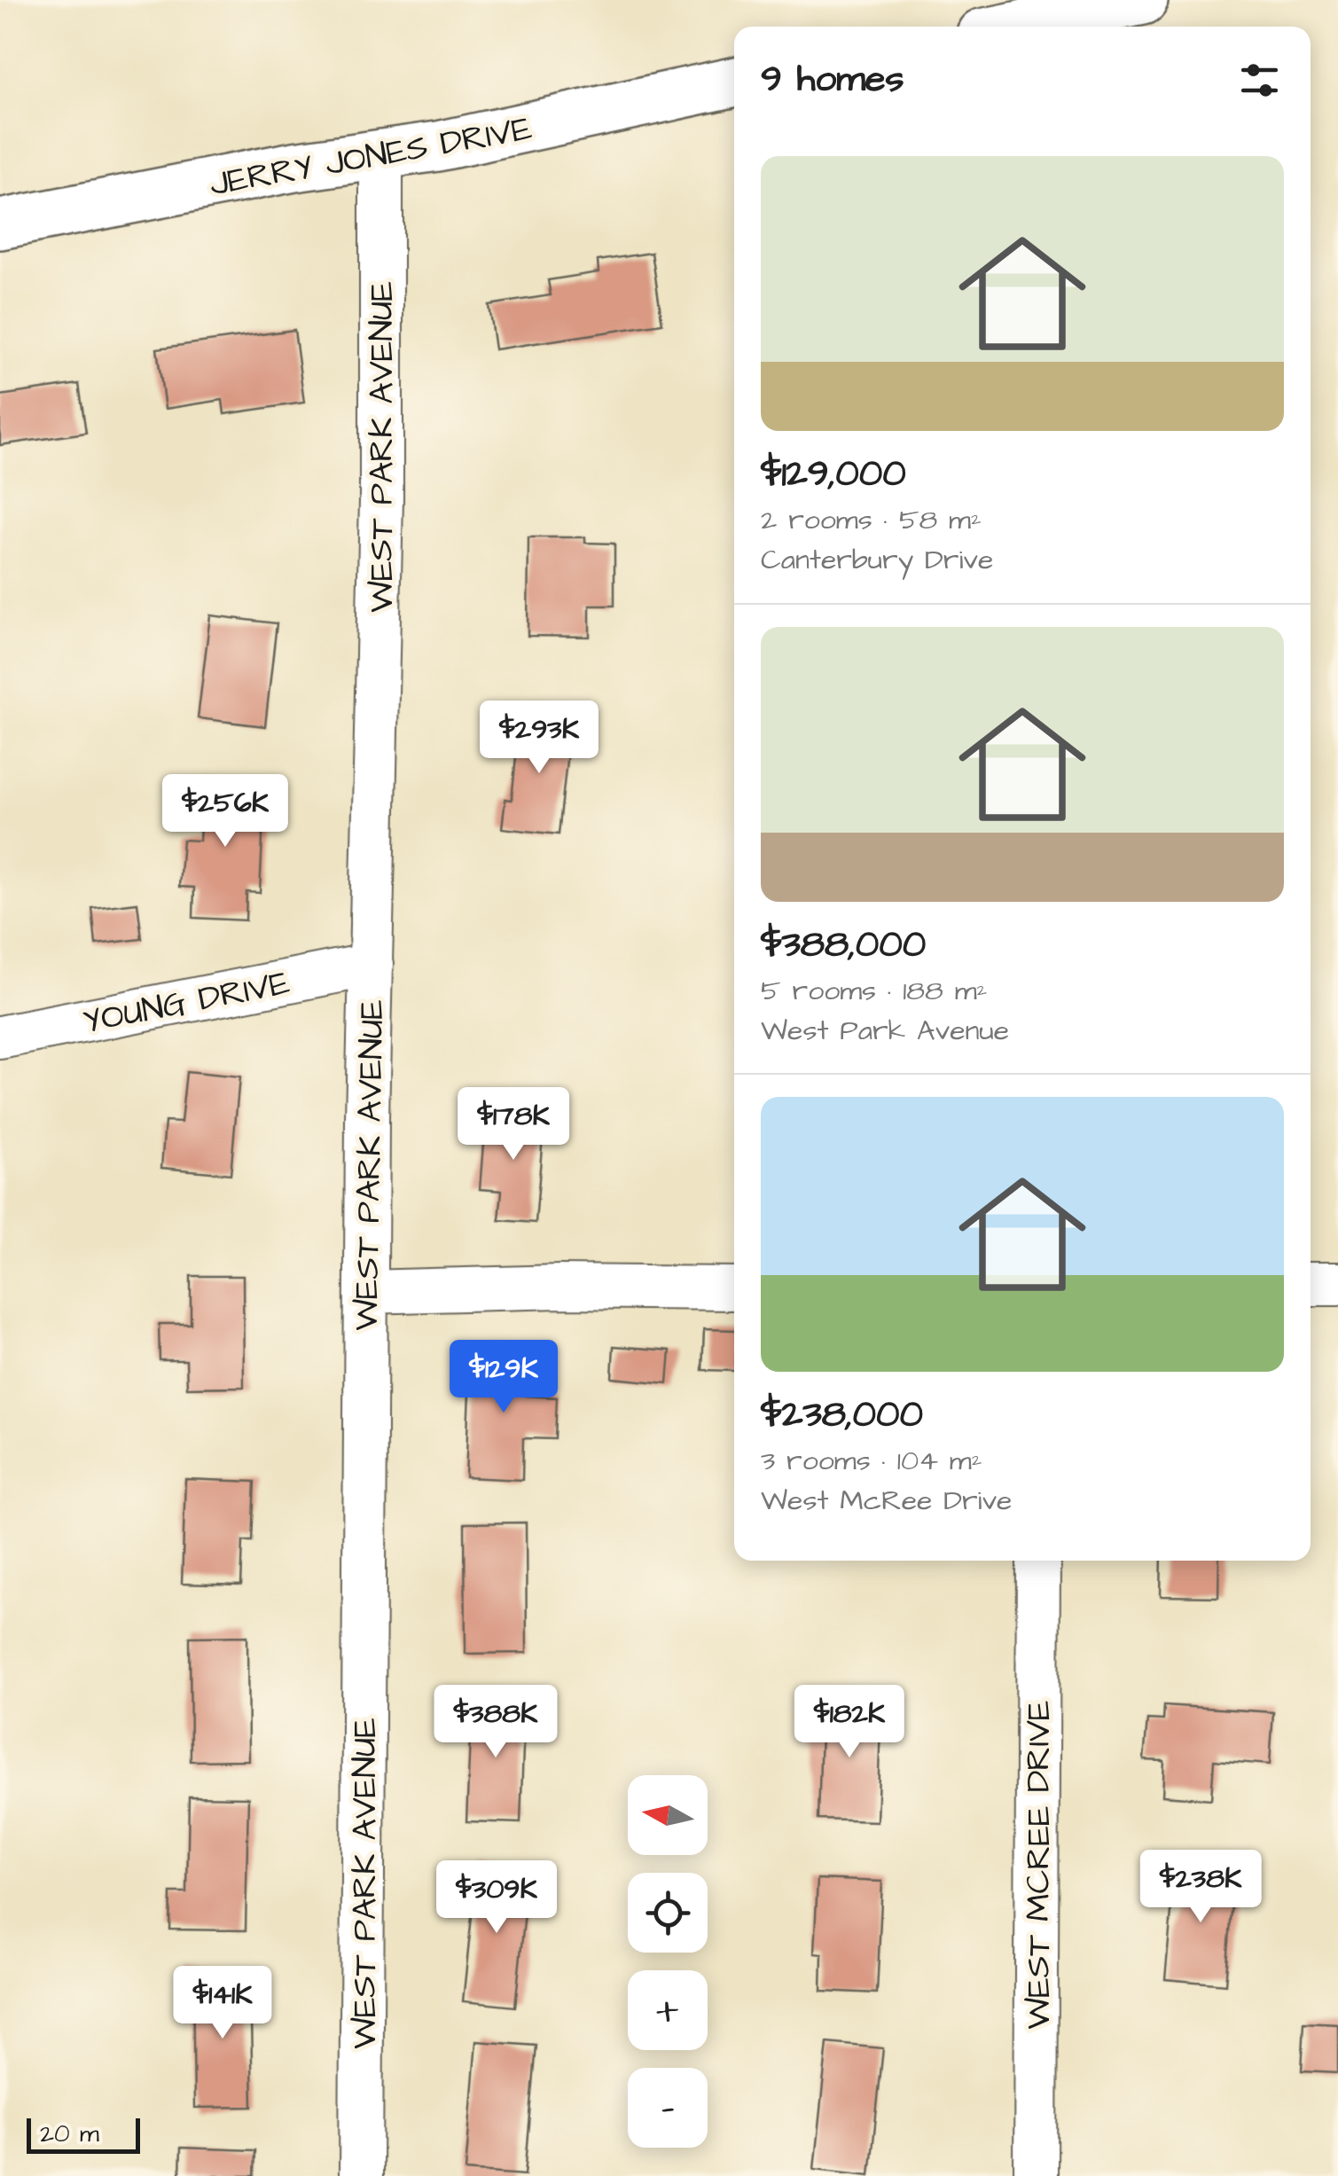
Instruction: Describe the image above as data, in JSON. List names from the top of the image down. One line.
{"streets":{"main road":["JERRY JONES DRIVE"],"street":["WEST PARK AVENUE","YOUNG DRIVE","WEST MCREE DRIVE"]},"crossings":[["JERRY JONES DRIVE","WEST PARK AVENUE"],["WEST PARK AVENUE","YOUNG DRIVE"]],"scale_bar":"20 m","north":"left","page":{"heading":"9 homes","list":[{"name":"$129,000","note":"2 rooms · 58 m² · Canterbury Drive"},{"name":"$388,000","note":"5 rooms · 188 m² · West Park Avenue"},{"name":"$238,000","note":"3 rooms · 104 m² · West McRee Drive"}],"price":["$293K","$256K","$178K","$129K","$388K","$182K","$238K","$309K","$141K"],"map_buttons":["+","−"],"scale":"20 m"}}
